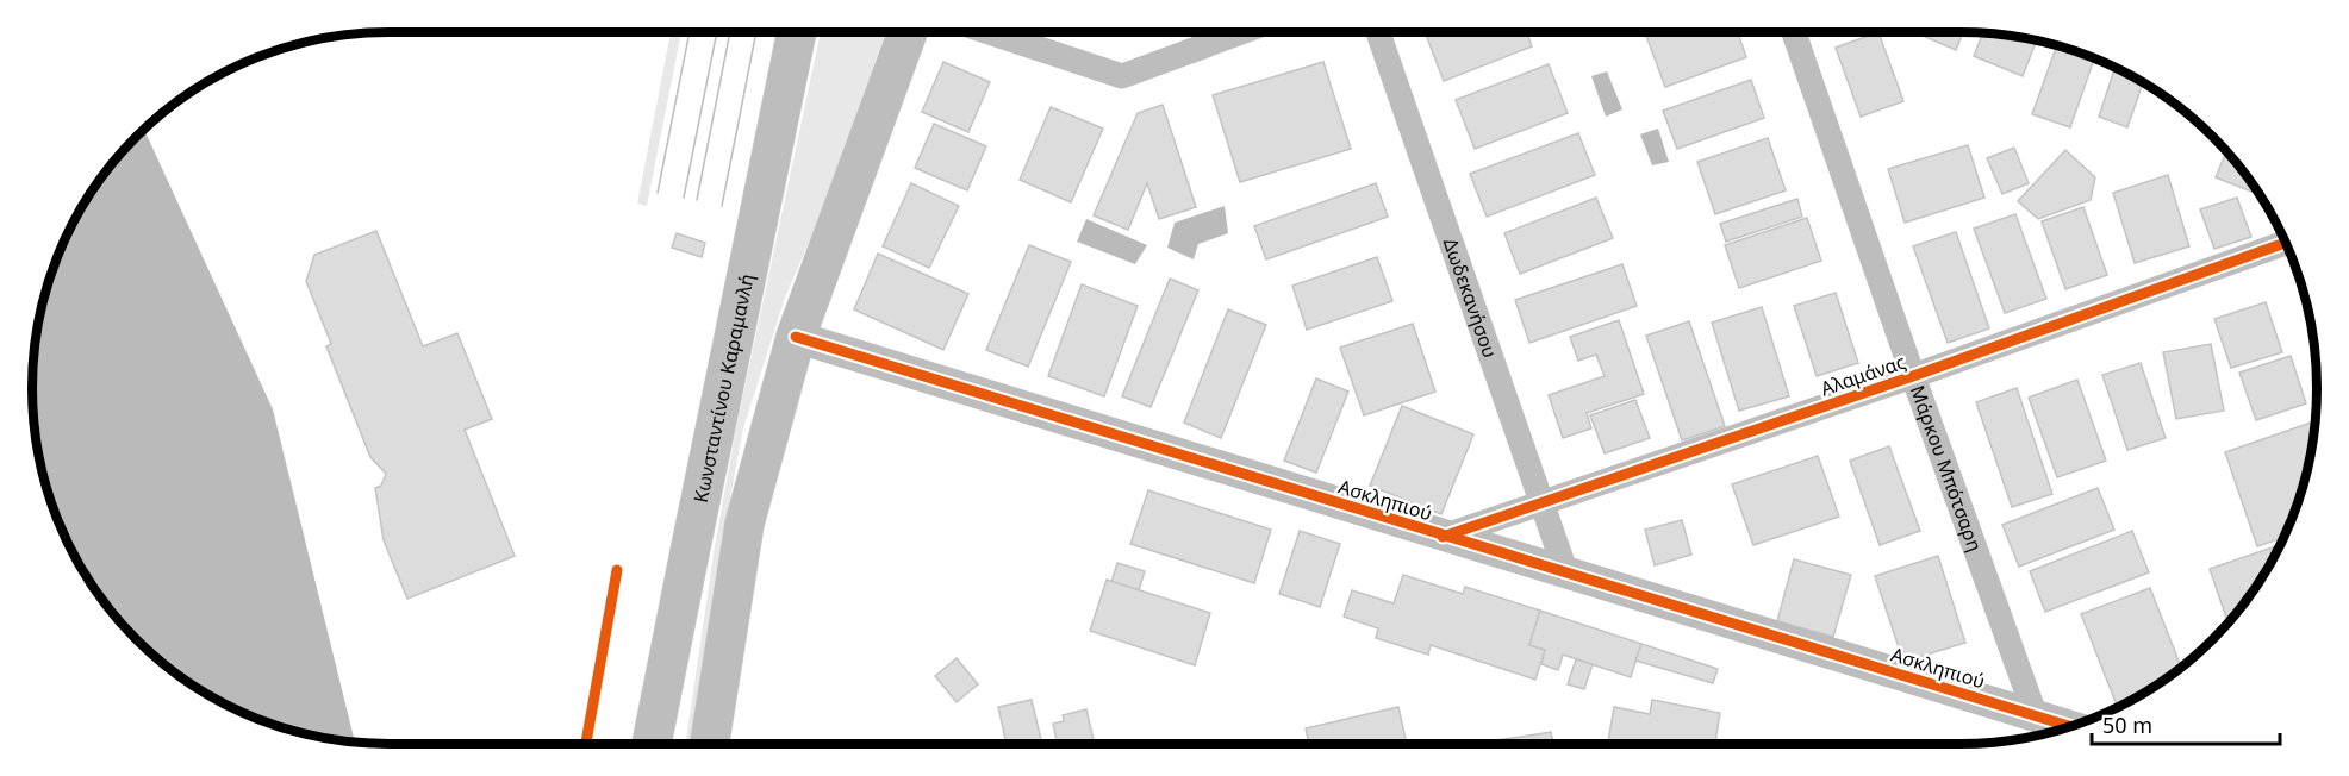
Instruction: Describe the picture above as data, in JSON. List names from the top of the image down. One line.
{"streets":{"highway":["Κωνσταντίνου Καραμανλή"],"street":["Δωδεκανήσου","Αλαμάνας","Μάρκου Μπότσαρη","Ασκληπιού"]},"crossings":[["Δωδεκανήσου","Αλαμάνας"],["Δωδεκανήσου","Ασκληπιού"],["Αλαμάνας","Μάρκου Μπότσαρη"],["Αλαμάνας","Ασκληπιού"],["Μάρκου Μπότσαρη","Ασκληπιού"]],"scale_bar":"50 m"}
